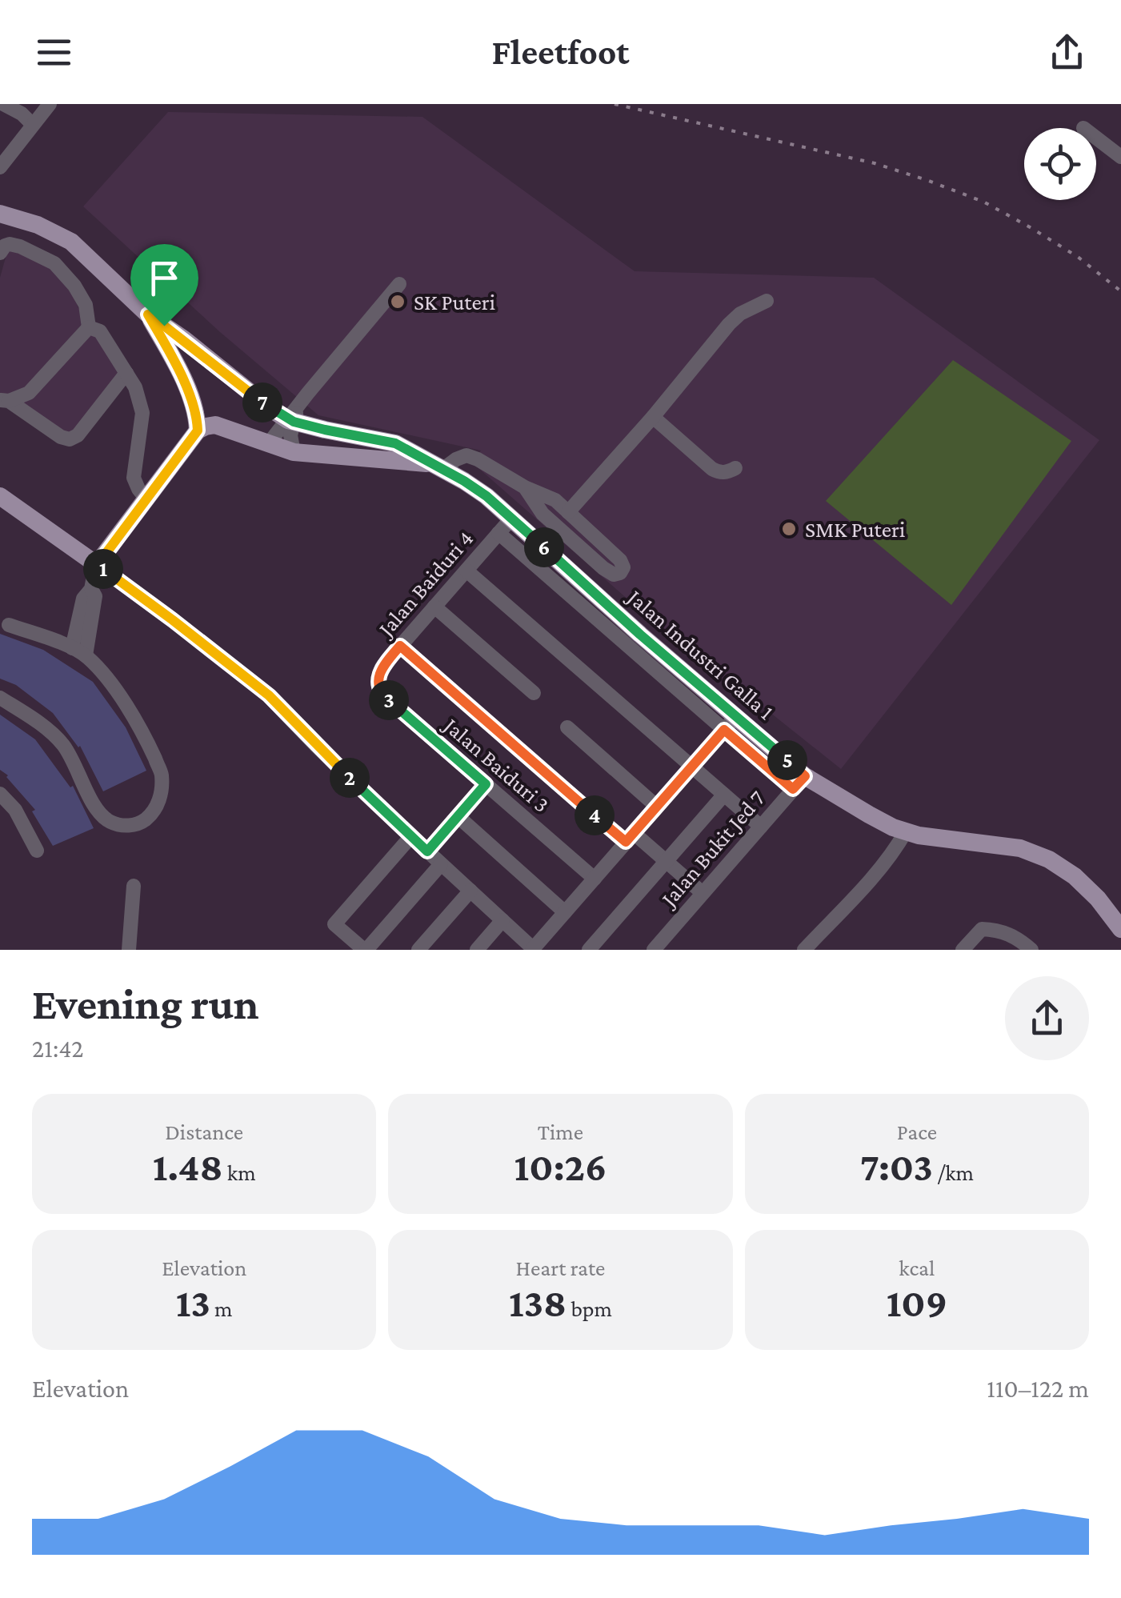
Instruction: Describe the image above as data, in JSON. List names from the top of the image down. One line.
{"streets":{"main road":["Jalan Industri Galla 1"],"street":["Jalan Baiduri 4","Jalan Baiduri 3","Jalan Bukit Jed 7"]},"crossings":[["Jalan Baiduri 4","Jalan Industri Galla 1"],["Jalan Baiduri 4","Jalan Baiduri 3"],["Jalan Industri Galla 1","Jalan Bukit Jed 7"]],"places":["SK Puteri","SMK Puteri"],"page":{"header":"Fleetfoot","pins":["7","6","1","3","5","2","4"],"heading":["Evening run","21:42"],"stats":[["Distance","1.48 km"],["Time","10:26"],["Pace","7:03 /km"],["Elevation","13 m"],["Heart rate","138 bpm"],["kcal","109"]],"chart":["Elevation","110–122 m"]}}
